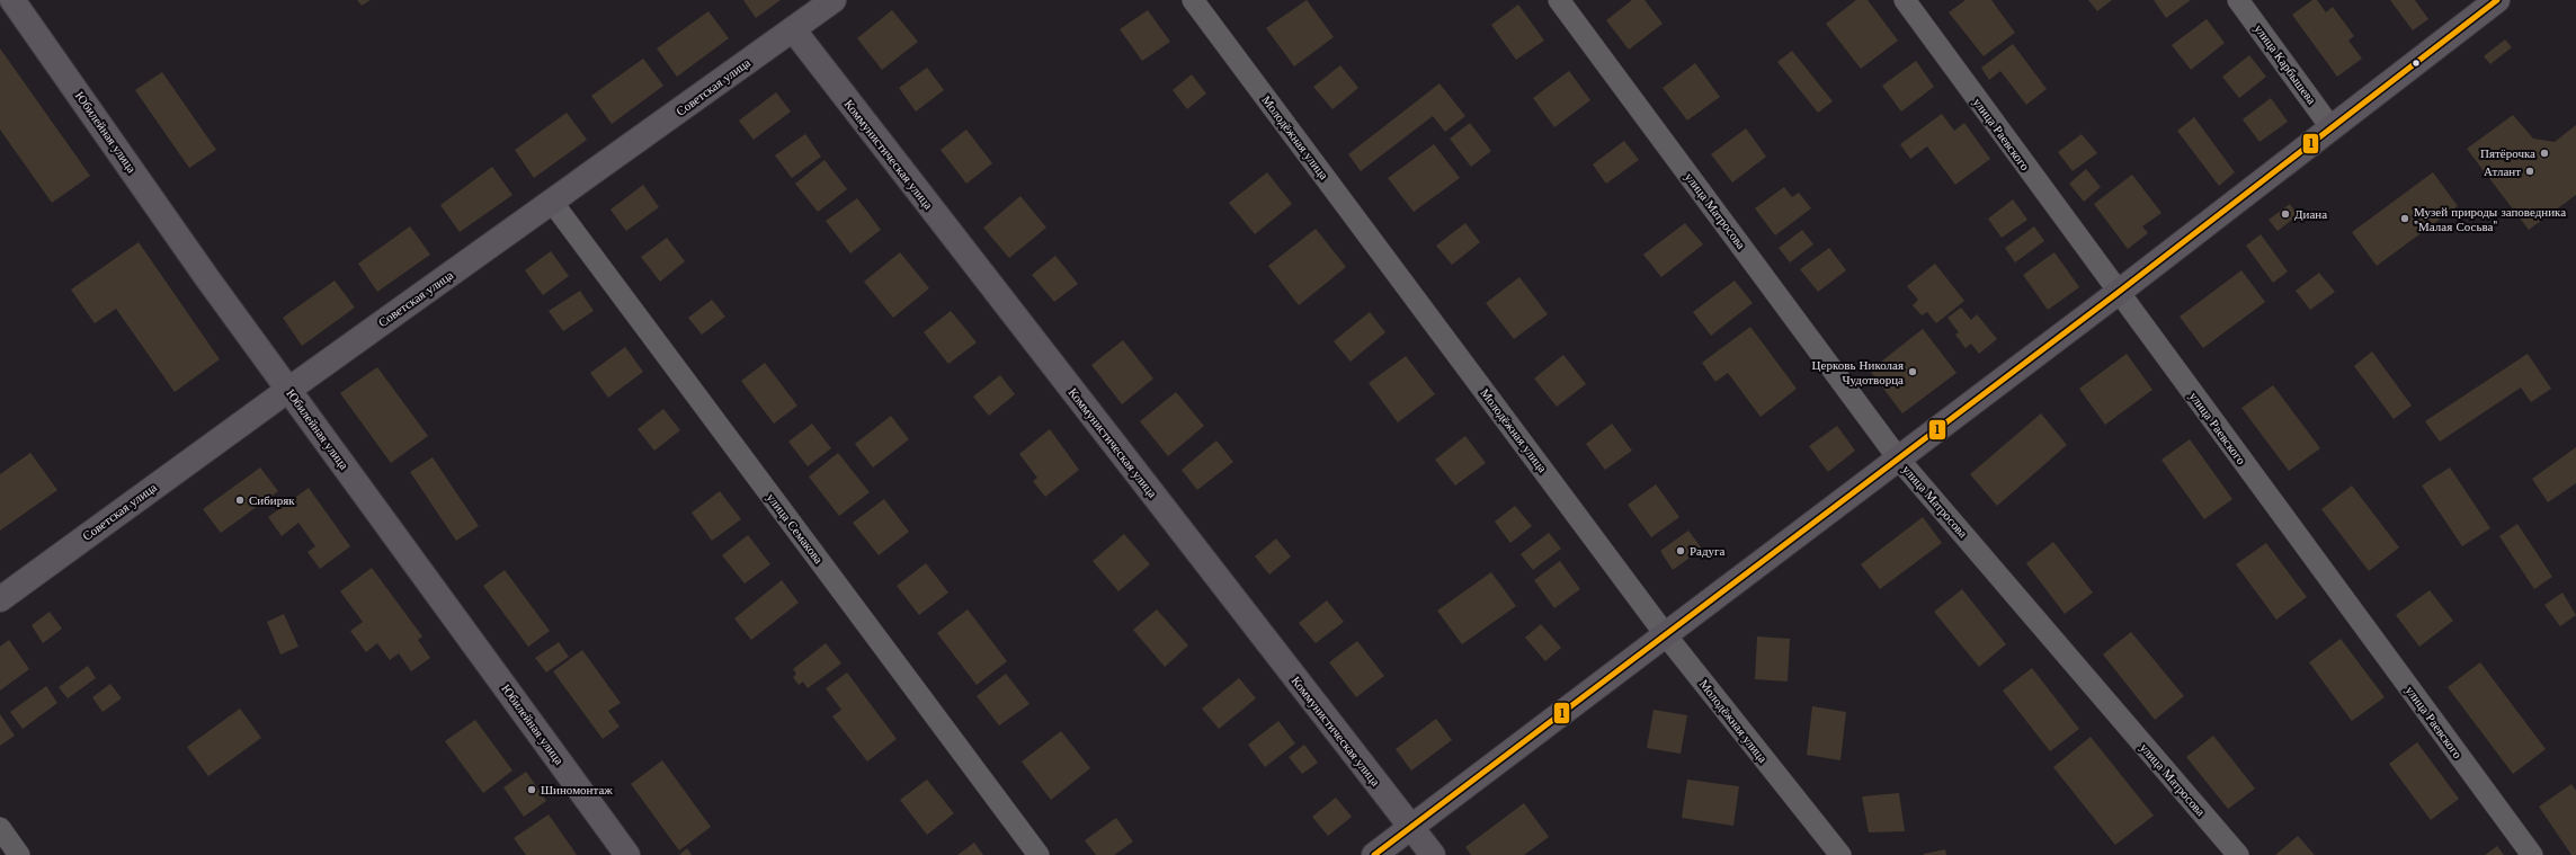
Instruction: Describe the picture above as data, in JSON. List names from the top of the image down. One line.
{"streets":{"street":["улица Карбышева","Советская улица","Юбилейная улица","улица Раевского","Молодёжная улица","Коммунистическая улица","улица Матросова","улица Семакова"]},"crossings":[["Советская улица","Юбилейная улица"],["Советская улица","Коммунистическая улица"],["Советская улица","улица Семакова"]],"places":["Пятёрочка","Атлант","Диана","Музей природы заповедника \"Малая Сосьва\"","Церковь Николая Чудотворца","Сибиряк","Радуга","Шиномонтаж"],"lines":["transit line 1"]}
